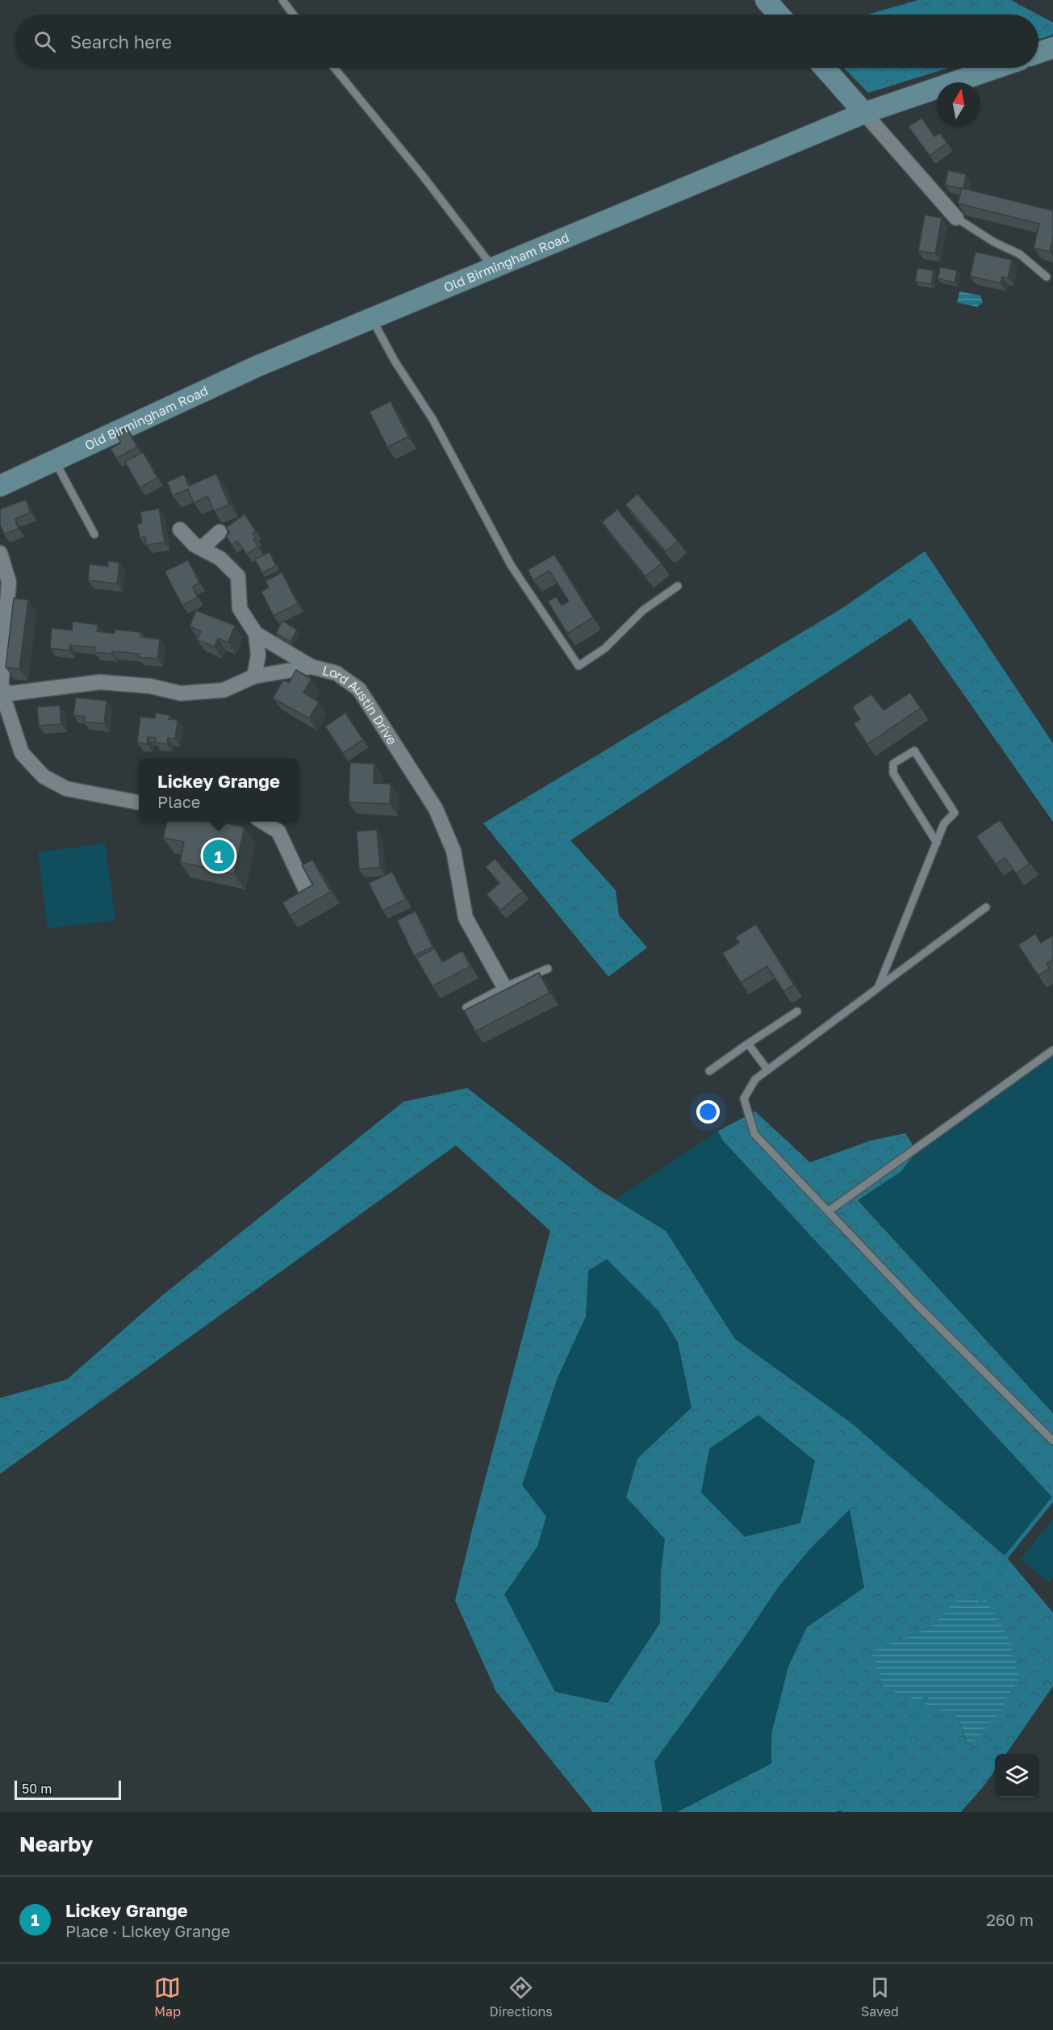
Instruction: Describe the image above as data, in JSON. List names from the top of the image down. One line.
{"streets":{"main road":["Old Birmingham Road"],"street":["Lord Austin Drive"]},"scale_bar":"50 m","north":"top","page":{"search":"Search here","popup":["Lickey Grange","Place"],"pins":"1","scale":"50 m","heading":"Nearby","list":[{"mark":"1","name":"Lickey Grange","note":"Place · Lickey Grange","value":"260 m"}],"nav":["Map","Directions","Saved"]}}
